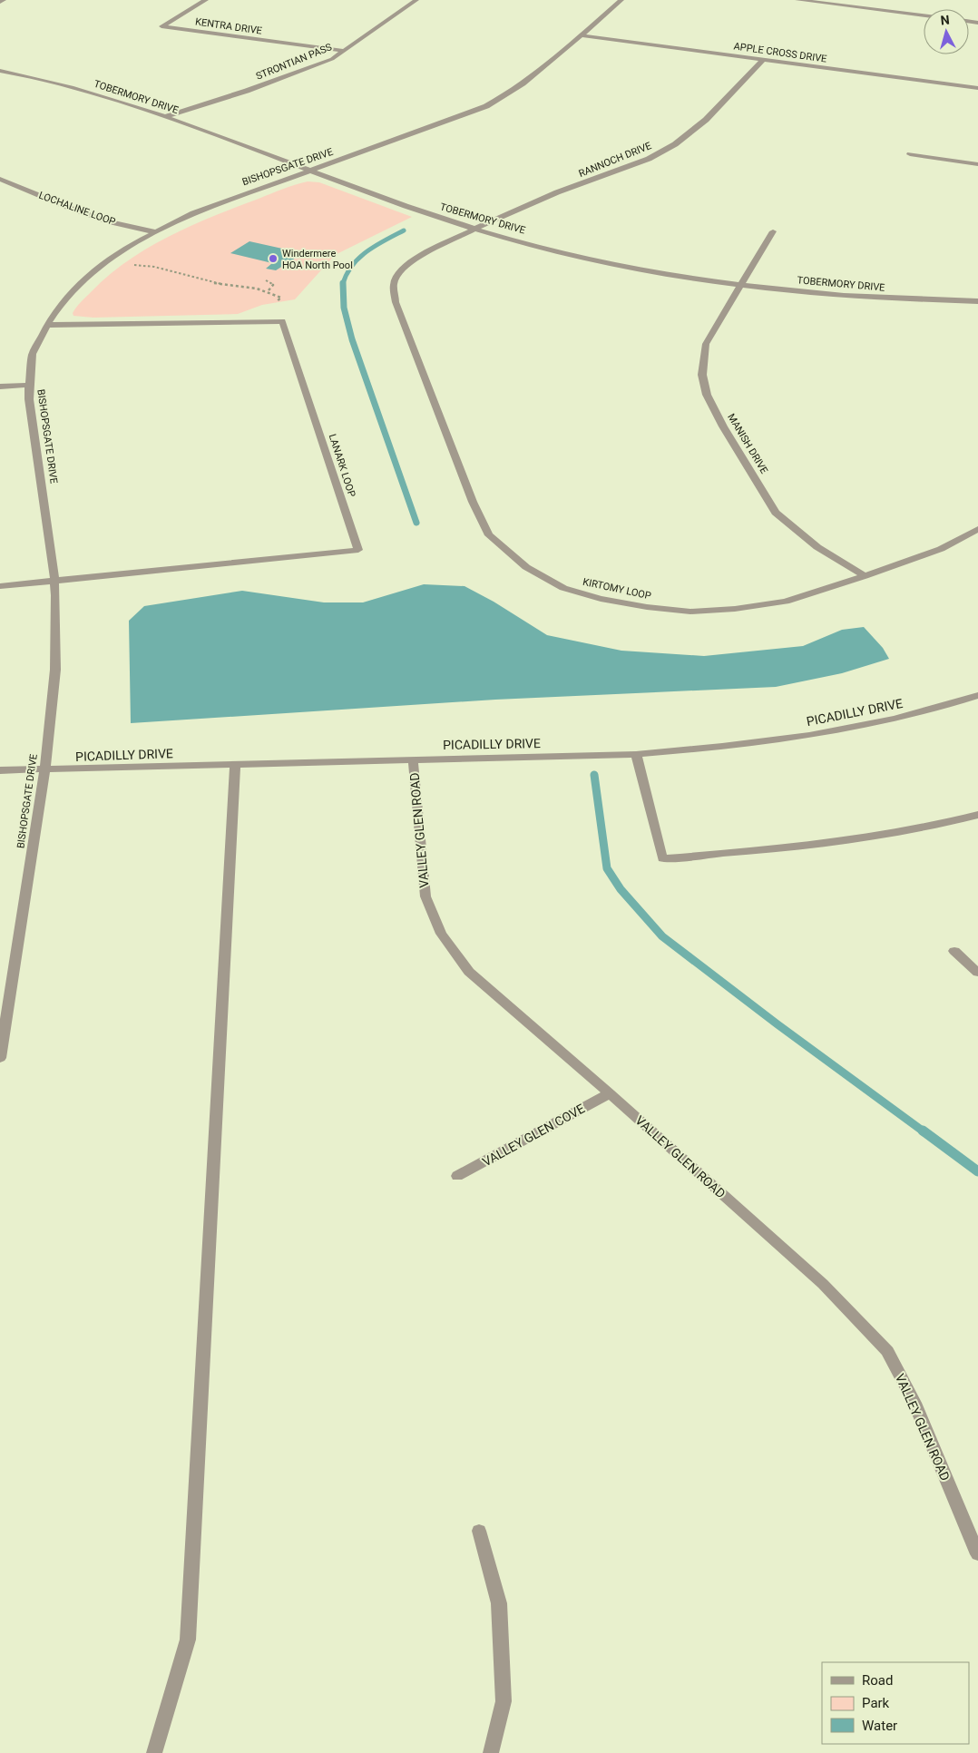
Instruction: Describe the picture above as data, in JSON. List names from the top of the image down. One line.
{"streets":{"street":["KENTRA DRIVE","APPLE CROSS DRIVE","STRONTIAN PASS","TOBERMORY DRIVE","RANNOCH DRIVE","BISHOPSGATE DRIVE","LOCHALINE LOOP","MANISH DRIVE","LANARK LOOP","KIRTOMY LOOP","PICADILLY DRIVE","VALLEY GLEN ROAD","VALLEY GLEN COVE"]},"crossings":[["KENTRA DRIVE","STRONTIAN PASS"],["APPLE CROSS DRIVE","RANNOCH DRIVE"],["APPLE CROSS DRIVE","BISHOPSGATE DRIVE"],["STRONTIAN PASS","TOBERMORY DRIVE"],["TOBERMORY DRIVE","RANNOCH DRIVE"],["TOBERMORY DRIVE","BISHOPSGATE DRIVE"],["TOBERMORY DRIVE","MANISH DRIVE"],["TOBERMORY DRIVE","KIRTOMY LOOP"],["RANNOCH DRIVE","KIRTOMY LOOP"],["BISHOPSGATE DRIVE","LOCHALINE LOOP"],["BISHOPSGATE DRIVE","LANARK LOOP"],["BISHOPSGATE DRIVE","PICADILLY DRIVE"],["MANISH DRIVE","KIRTOMY LOOP"],["PICADILLY DRIVE","VALLEY GLEN ROAD"],["VALLEY GLEN ROAD","VALLEY GLEN COVE"]],"places":["Windermere HOA North Pool"],"legend":["Road","Park","Water"],"north":"top"}
